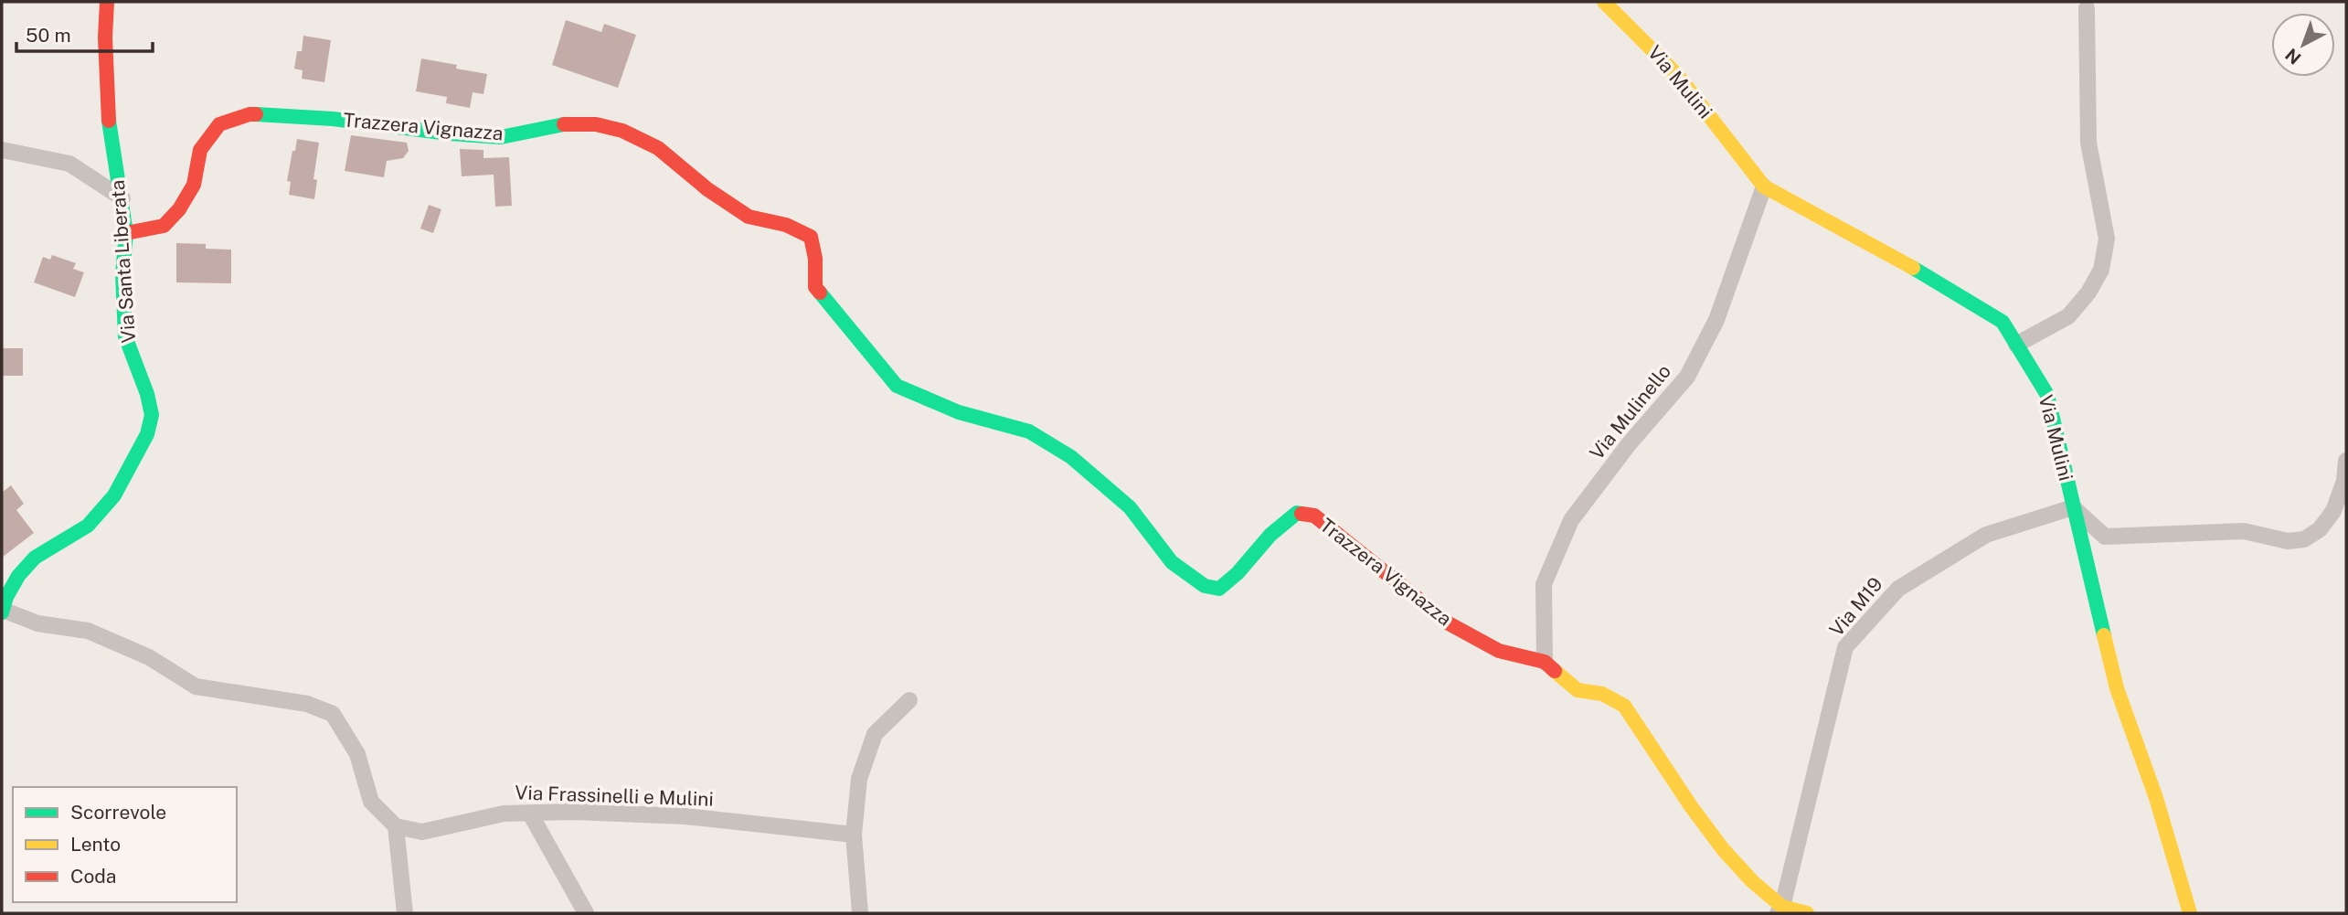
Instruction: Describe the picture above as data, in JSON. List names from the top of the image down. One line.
{"streets":{"street":["Via Mulini","Trazzera Vignazza","Via Santa Liberata","Via Mulinello","Via M19","Via Frassinelli e Mulini"]},"crossings":[["Via Mulini","Via Mulinello"],["Via Mulini","Via M19"],["Trazzera Vignazza","Via Santa Liberata"],["Trazzera Vignazza","Via Mulinello"],["Trazzera Vignazza","Via M19"]],"legend":["Scorrevole","Lento","Coda"],"scale_bar":"50 m","north":"bottom left"}
